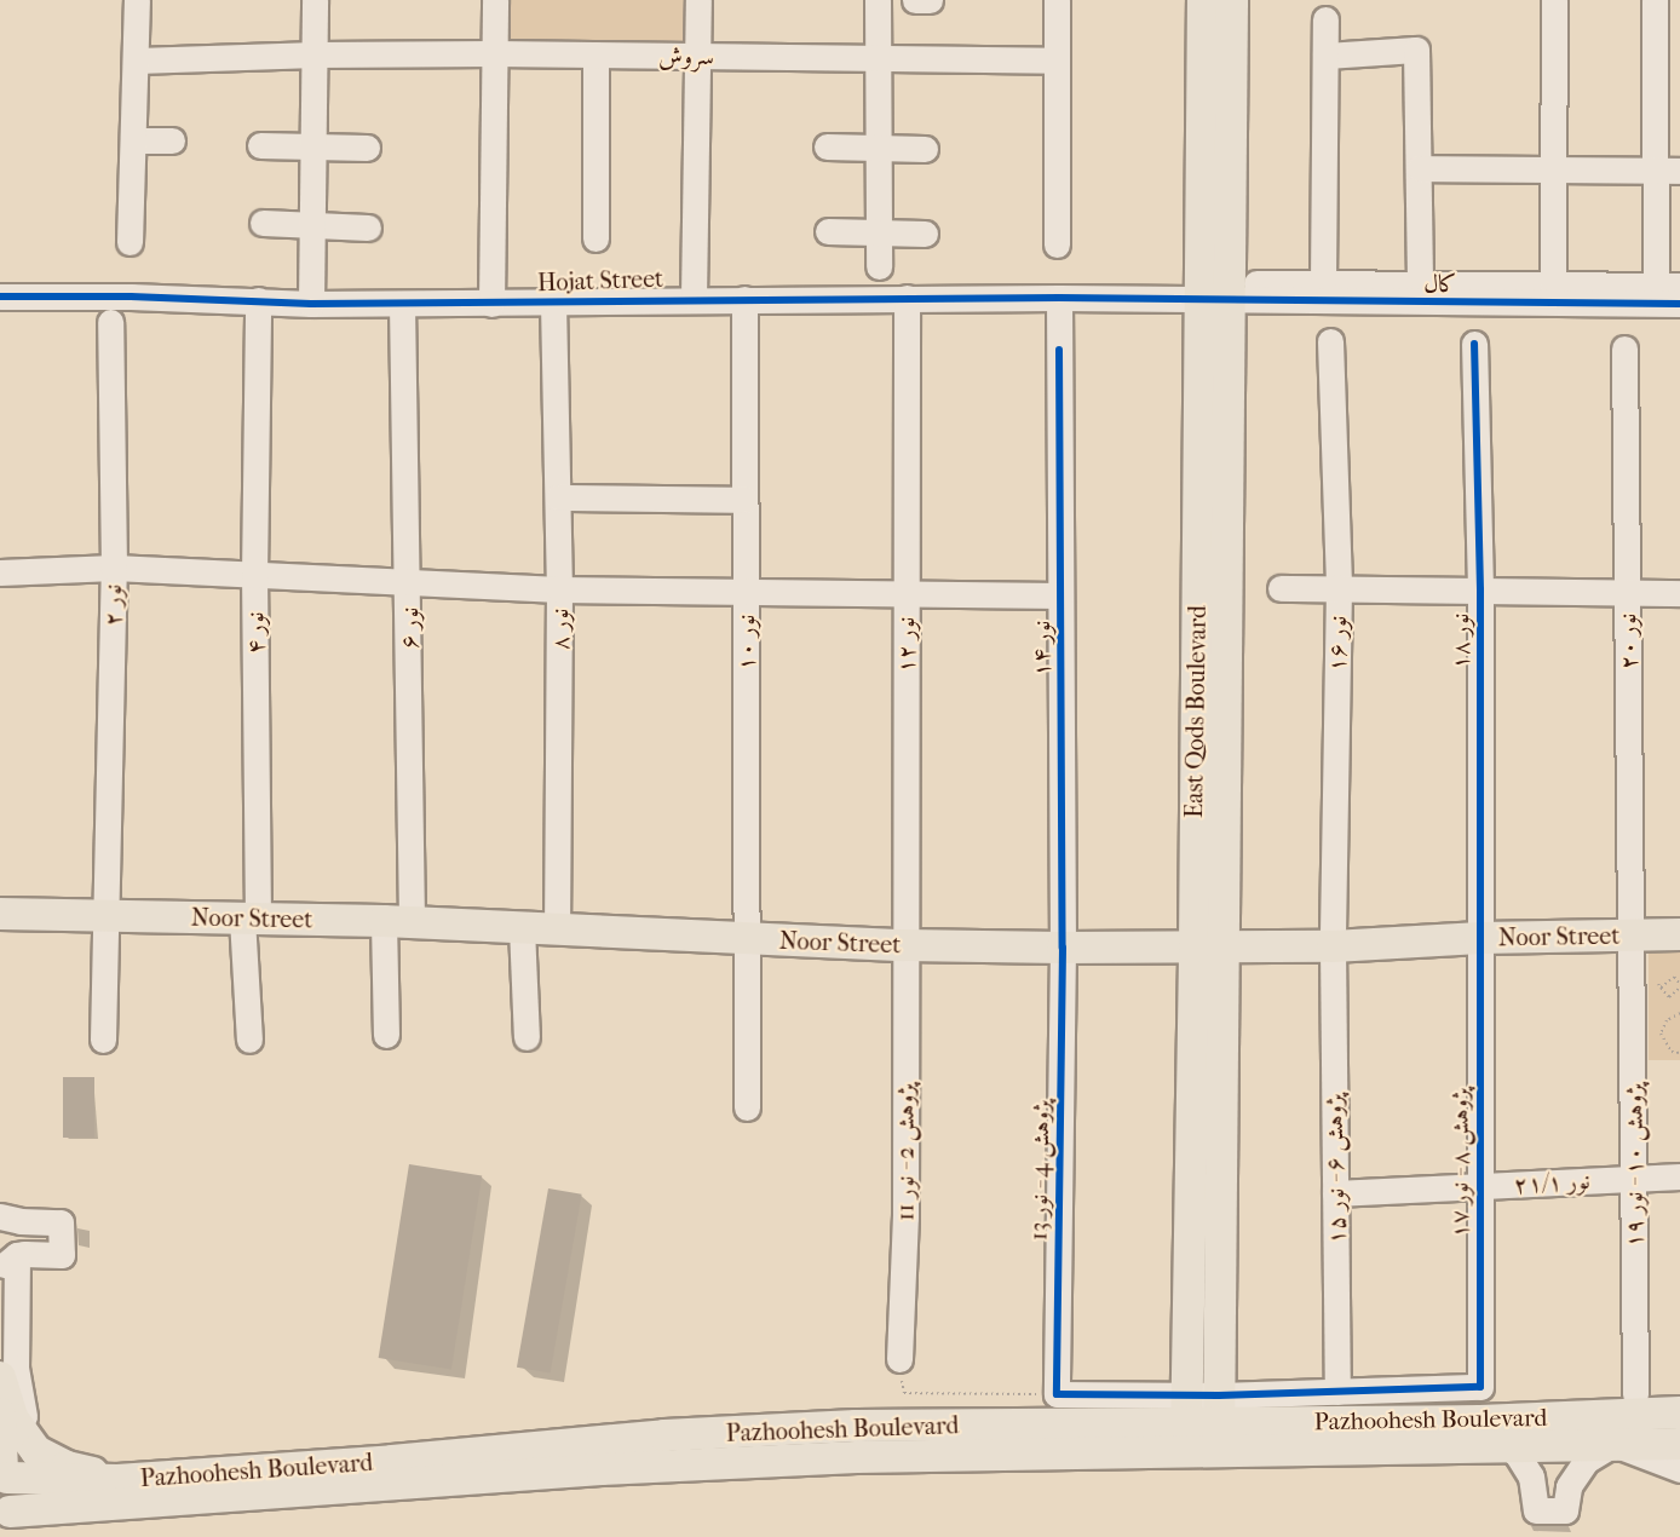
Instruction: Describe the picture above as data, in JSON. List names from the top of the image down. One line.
{"streets":{"main road":["East Qods Boulevard","Noor Street","Pazhoohesh Boulevard"],"street":["سروش","Hojat Street","کال","نور ۲","نور ۶","نور ۸","نور ۴","نور ۱۸","نور ۲۰","نور ۱۰","نور ۱۶","نور ۱۲","نور ۱۴","پژوهش 2 - نور 11","پژوهش ۸ - نور ۱۷","پژوهش ۱۰ - نور ۱۹","پژوهش ۶ - نور ۱۵","پژوهش 4 - نور 13","نور ۲۱/۱"]},"crossings":[["Hojat Street","کال"],["Hojat Street","نور ۶"],["Hojat Street","نور ۸"],["Hojat Street","نور ۴"],["Hojat Street","نور ۱۰"],["Hojat Street","نور ۱۲"],["Hojat Street","نور ۱۴"],["Hojat Street","East Qods Boulevard"],["کال","East Qods Boulevard"],["نور ۲","Noor Street"],["نور ۶","Noor Street"],["نور ۸","Noor Street"],["نور ۴","Noor Street"],["نور ۱۸","Noor Street"],["نور ۱۸","پژوهش ۸ - نور ۱۷"],["نور ۲۰","Noor Street"],["نور ۲۰","پژوهش ۱۰ - نور ۱۹"],["نور ۱۰","Noor Street"],["نور ۱۶","Noor Street"],["نور ۱۶","پژوهش ۶ - نور ۱۵"],["نور ۱۲","Noor Street"],["نور ۱۲","پژوهش 2 - نور 11"],["نور ۱۴","Noor Street"],["نور ۱۴","پژوهش 4 - نور 13"],["East Qods Boulevard","Noor Street"],["East Qods Boulevard","Pazhoohesh Boulevard"],["Noor Street","پژوهش 2 - نور 11"],["Noor Street","پژوهش ۸ - نور ۱۷"],["Noor Street","پژوهش ۱۰ - نور ۱۹"],["Noor Street","پژوهش ۶ - نور ۱۵"],["Noor Street","پژوهش 4 - نور 13"],["پژوهش ۸ - نور ۱۷","پژوهش ۶ - نور ۱۵"],["پژوهش ۸ - نور ۱۷","نور ۲۱/۱"],["پژوهش ۱۰ - نور ۱۹","نور ۲۱/۱"],["پژوهش ۶ - نور ۱۵","نور ۲۱/۱"]]}
